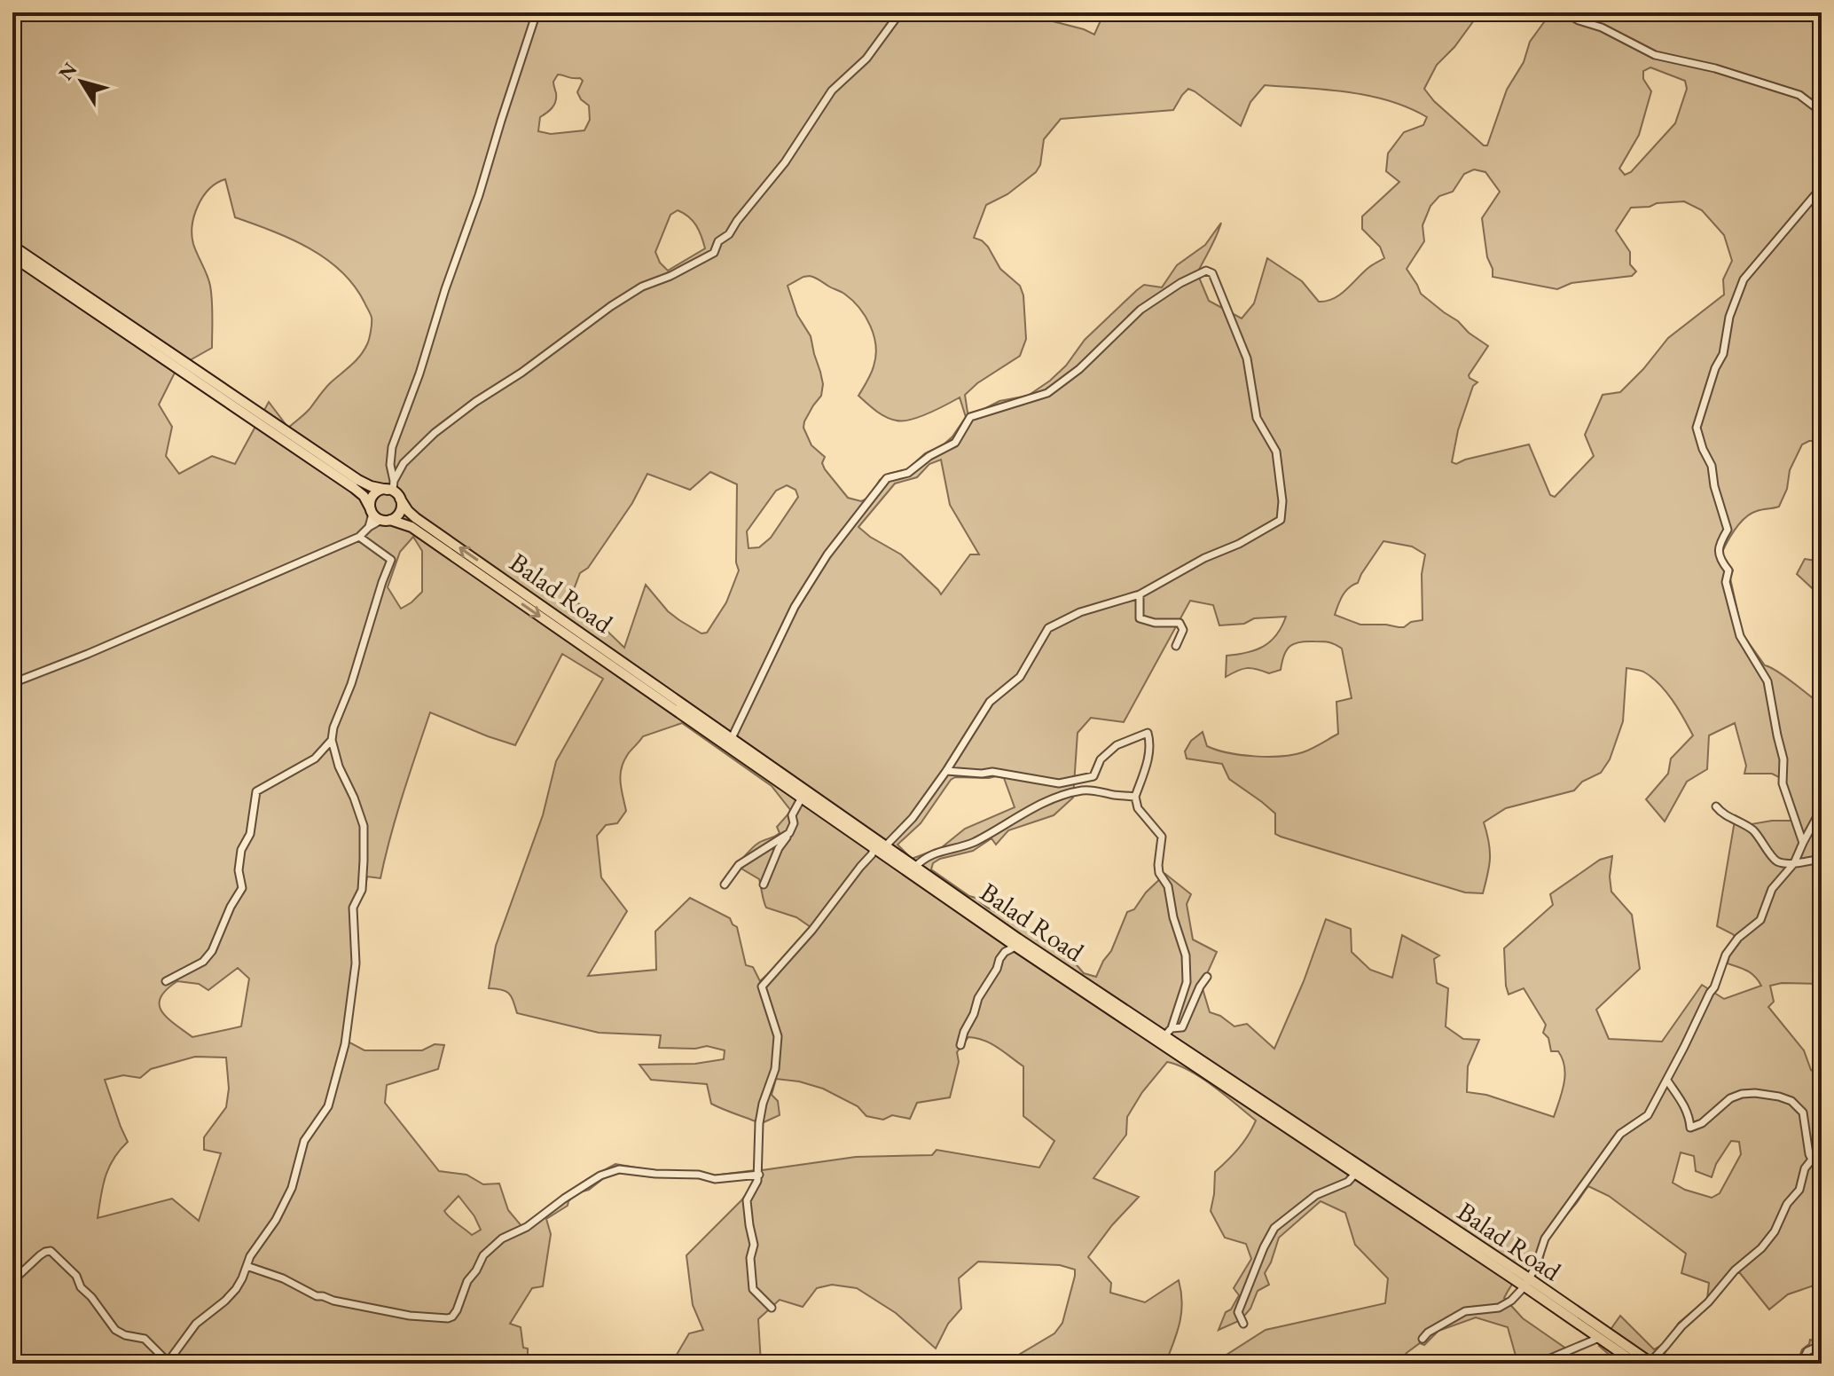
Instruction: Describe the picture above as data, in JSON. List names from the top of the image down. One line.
{"streets":{"highway":["Balad Road"]},"north":"top left"}
